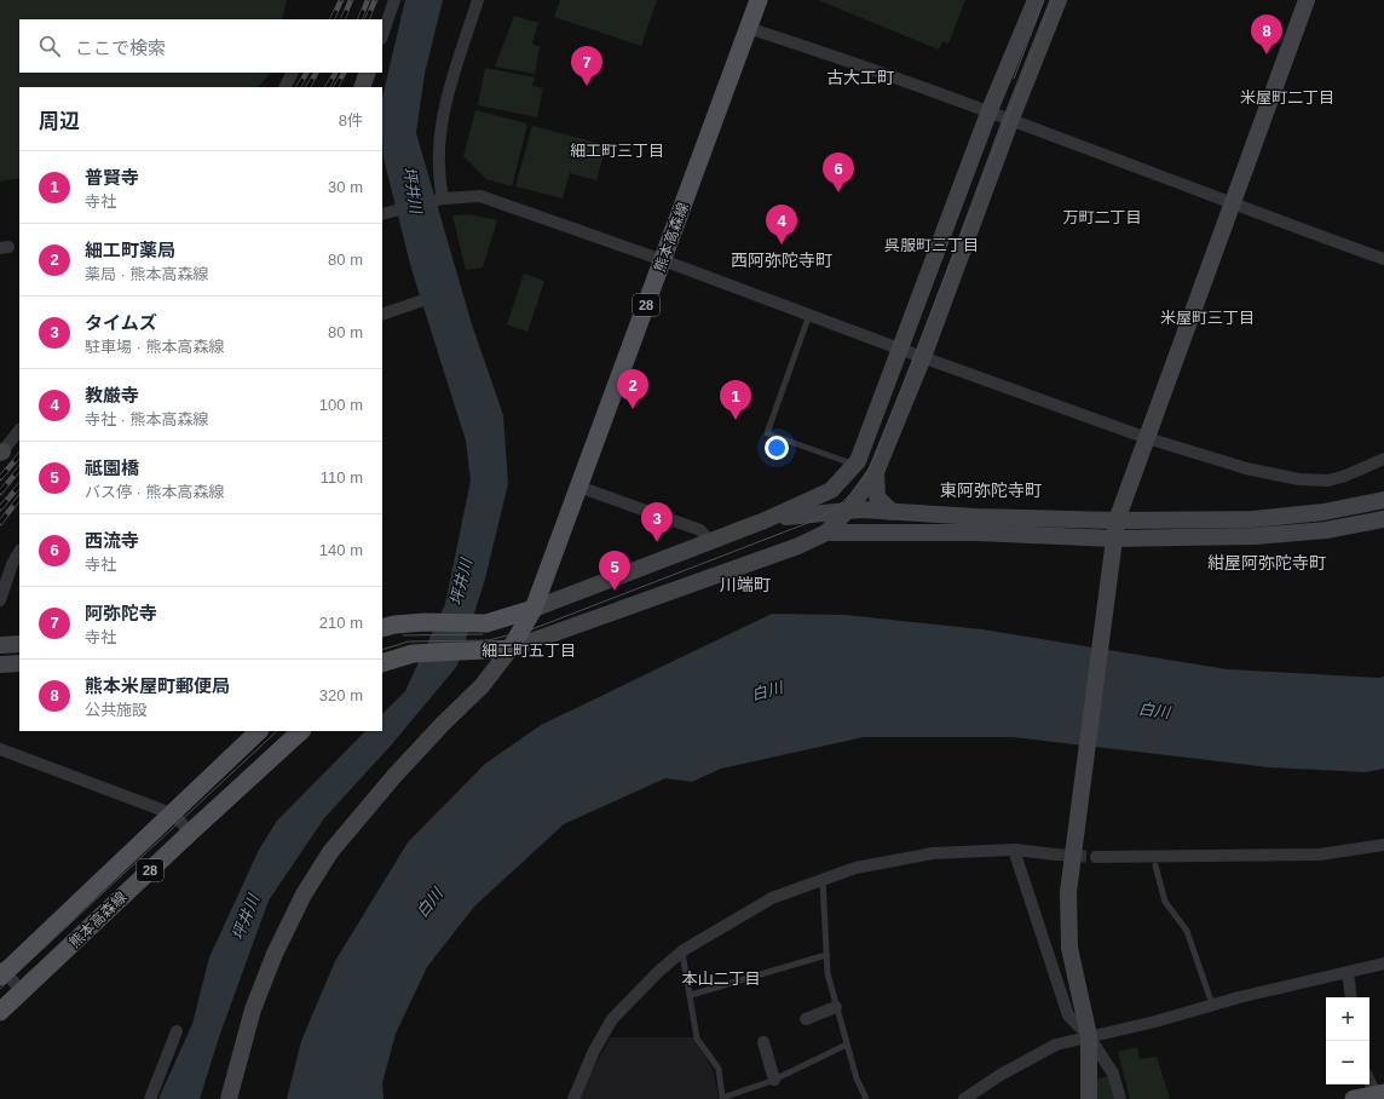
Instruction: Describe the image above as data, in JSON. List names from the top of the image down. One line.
{"streets":{"main road":["熊本高森線","28"]},"districts":["古大工町","米屋町二丁目","細工町三丁目","万町二丁目","呉服町三丁目","西阿弥陀寺町","米屋町三丁目","東阿弥陀寺町","紺屋阿弥陀寺町","川端町","細工町五丁目","本山二丁目"],"water":["坪井川","白川"],"page":{"pins":["8","7","6","4","2","1","3","5"],"search":"ここで検索","heading":["周辺","8件"],"list":[{"mark":"1","name":"普賢寺","note":"寺社","value":"30 m"},{"mark":"2","name":"細工町薬局","note":"薬局 · 熊本高森線","value":"80 m"},{"mark":"3","name":"タイムズ","note":"駐車場 · 熊本高森線","value":"80 m"},{"mark":"4","name":"教厳寺","note":"寺社 · 熊本高森線","value":"100 m"},{"mark":"5","name":"祗園橋","note":"バス停 · 熊本高森線","value":"110 m"},{"mark":"6","name":"西流寺","note":"寺社","value":"140 m"},{"mark":"7","name":"阿弥陀寺","note":"寺社","value":"210 m"},{"mark":"8","name":"熊本米屋町郵便局","note":"公共施設","value":"320 m"}],"map_buttons":["+","−"]}}
